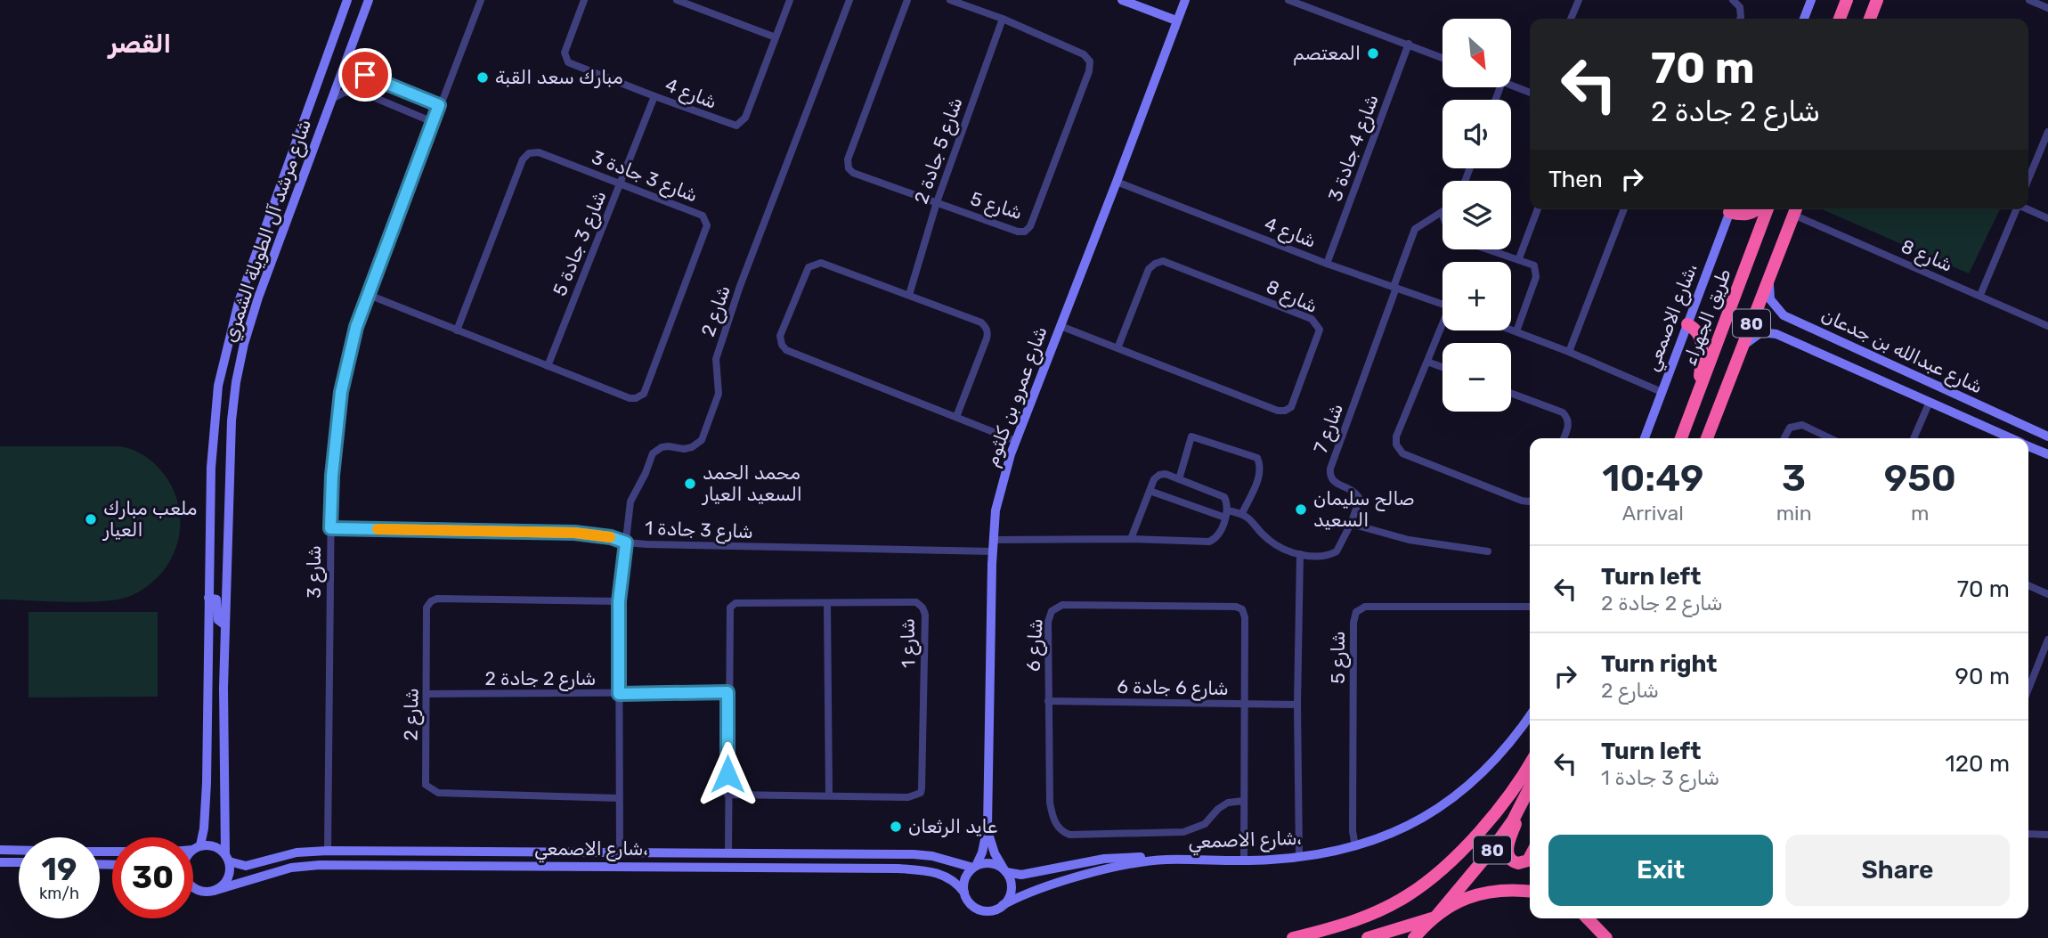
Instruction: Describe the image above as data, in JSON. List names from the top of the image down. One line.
{"streets":{"highway":["طريق الجهراء","80"],"street":["شارع 4","شارع 4 جادة 3","شارع 5 جادة 2","شارع 3 جادة 3","شارع 5","شارع مرشد آل الطويلة الشمري","شارع 3 جادة 5","شارع 8","شارع 2","شارع الاصمعي،","شارع عبدالله بن جدعان","شارع عمرو بن كلثوم","شارع 7","شارع 3 جادة 1","شارع 3","شارع 1","شارع 6","شارع 2 جادة 2","شارع 6 جادة 6"]},"crossings":[["شارع 4","شارع 4 جادة 3"],["شارع 4","شارع 3 جادة 5"],["شارع 4","شارع عمرو بن كلثوم"],["شارع 4","شارع 7"],["شارع 5 جادة 2","شارع 5"],["شارع 3 جادة 3","شارع 3 جادة 5"],["شارع 3 جادة 3","شارع 3"],["شارع 5","شارع الاصمعي،"],["شارع مرشد آل الطويلة الشمري","شارع الاصمعي،"],["شارع 8","80"],["شارع 8","شارع عمرو بن كلثوم"],["شارع 2","شارع الاصمعي،"],["شارع 2","شارع 3 جادة 1"],["شارع 2","شارع 2 جادة 2"],["شارع الاصمعي،","شارع عمرو بن كلثوم"],["شارع الاصمعي،","شارع 3"],["شارع الاصمعي،","شارع 1"],["شارع الاصمعي،","شارع 6"],["80","شارع عبدالله بن جدعان"],["شارع عمرو بن كلثوم","شارع 3 جادة 1"],["شارع 3 جادة 1","شارع 3"],["شارع 1","شارع 2 جادة 2"],["شارع 6","شارع 6 جادة 6"]],"districts":["القصر"],"places":["المعتصم","مبارك سعد القبة","محمد الحمد السعيد العيار","صالح سليمان السعيد","ملعب مبارك العيار","عايد الرثعان"],"north":"bottom right","page":{"map_buttons":["+","−"],"turn":["70 m","شارع 2 جادة 2"],"then":"Then","eta":["10:49","Arrival","3","min","950","m"],"list":[{"name":"Turn left","note":"شارع 2 جادة 2","value":"70 m"},{"name":"Turn right","note":"شارع 2","value":"90 m"},{"name":"Turn left","note":"شارع 3 جادة 1","value":"120 m"}],"buttons":["Exit","Share"],"speed":"19 km/h","limit":"30"}}
